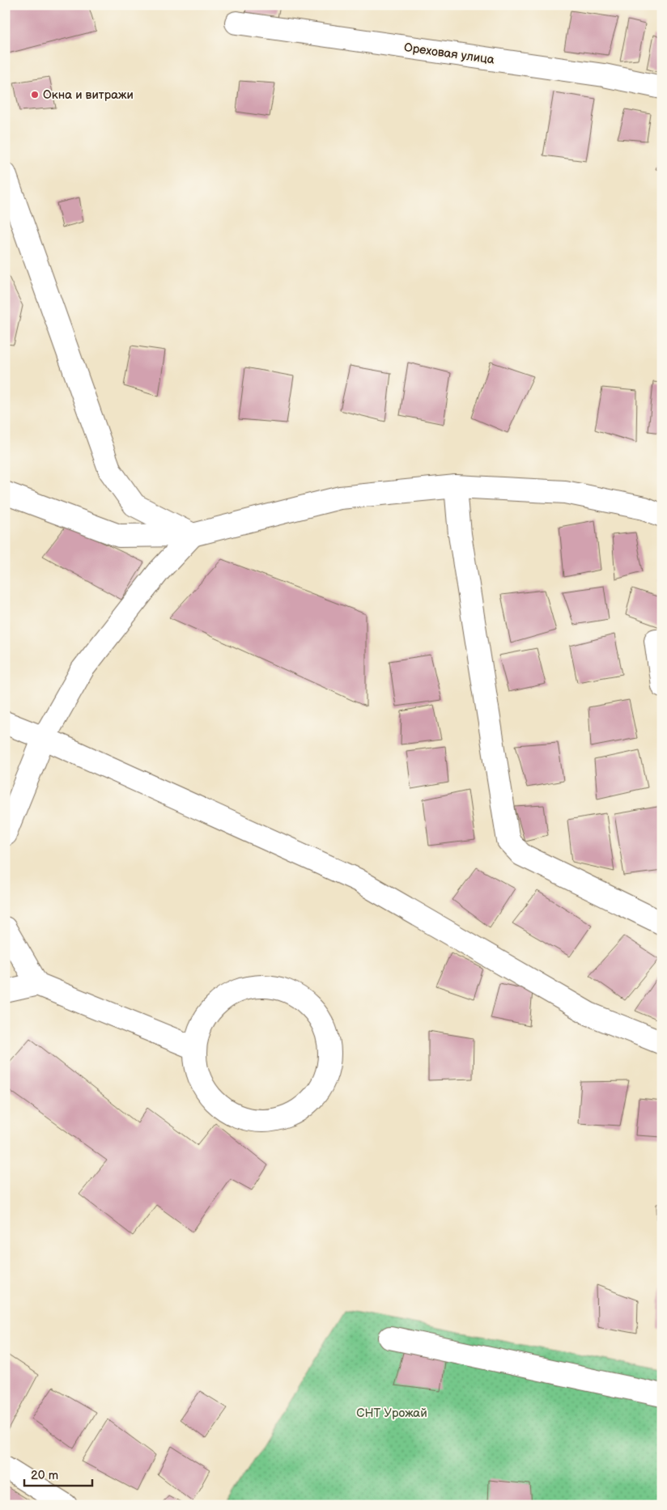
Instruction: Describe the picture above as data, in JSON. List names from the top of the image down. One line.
{"streets":{"street":["Ореховая улица"]},"parks":["СНТ Урожай"],"places":["Окна и витражи"],"scale_bar":"20 m"}
